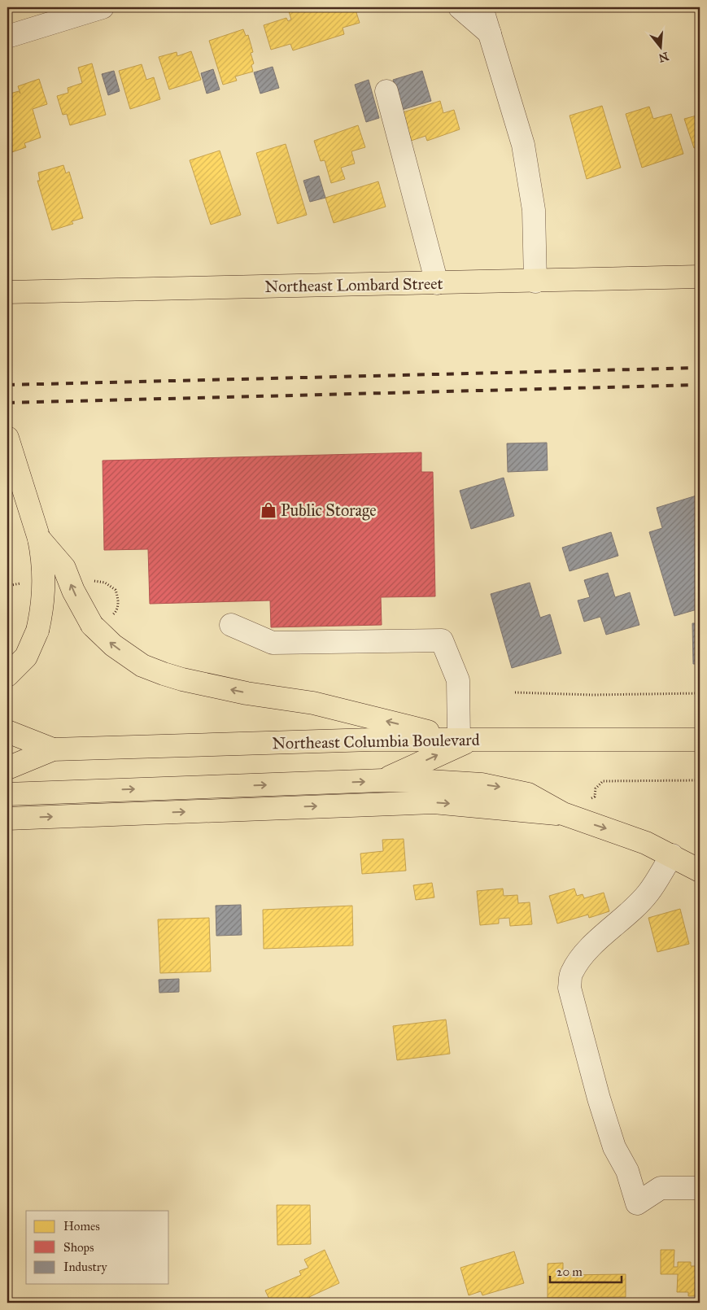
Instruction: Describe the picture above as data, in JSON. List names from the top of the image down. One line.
{"streets":{"main road":["Northeast Lombard Street","Northeast Columbia Boulevard"]},"places":{"shop":["Public Storage"]},"legend":["Homes","Shops","Industry"],"scale_bar":"20 m","north":"bottom"}
